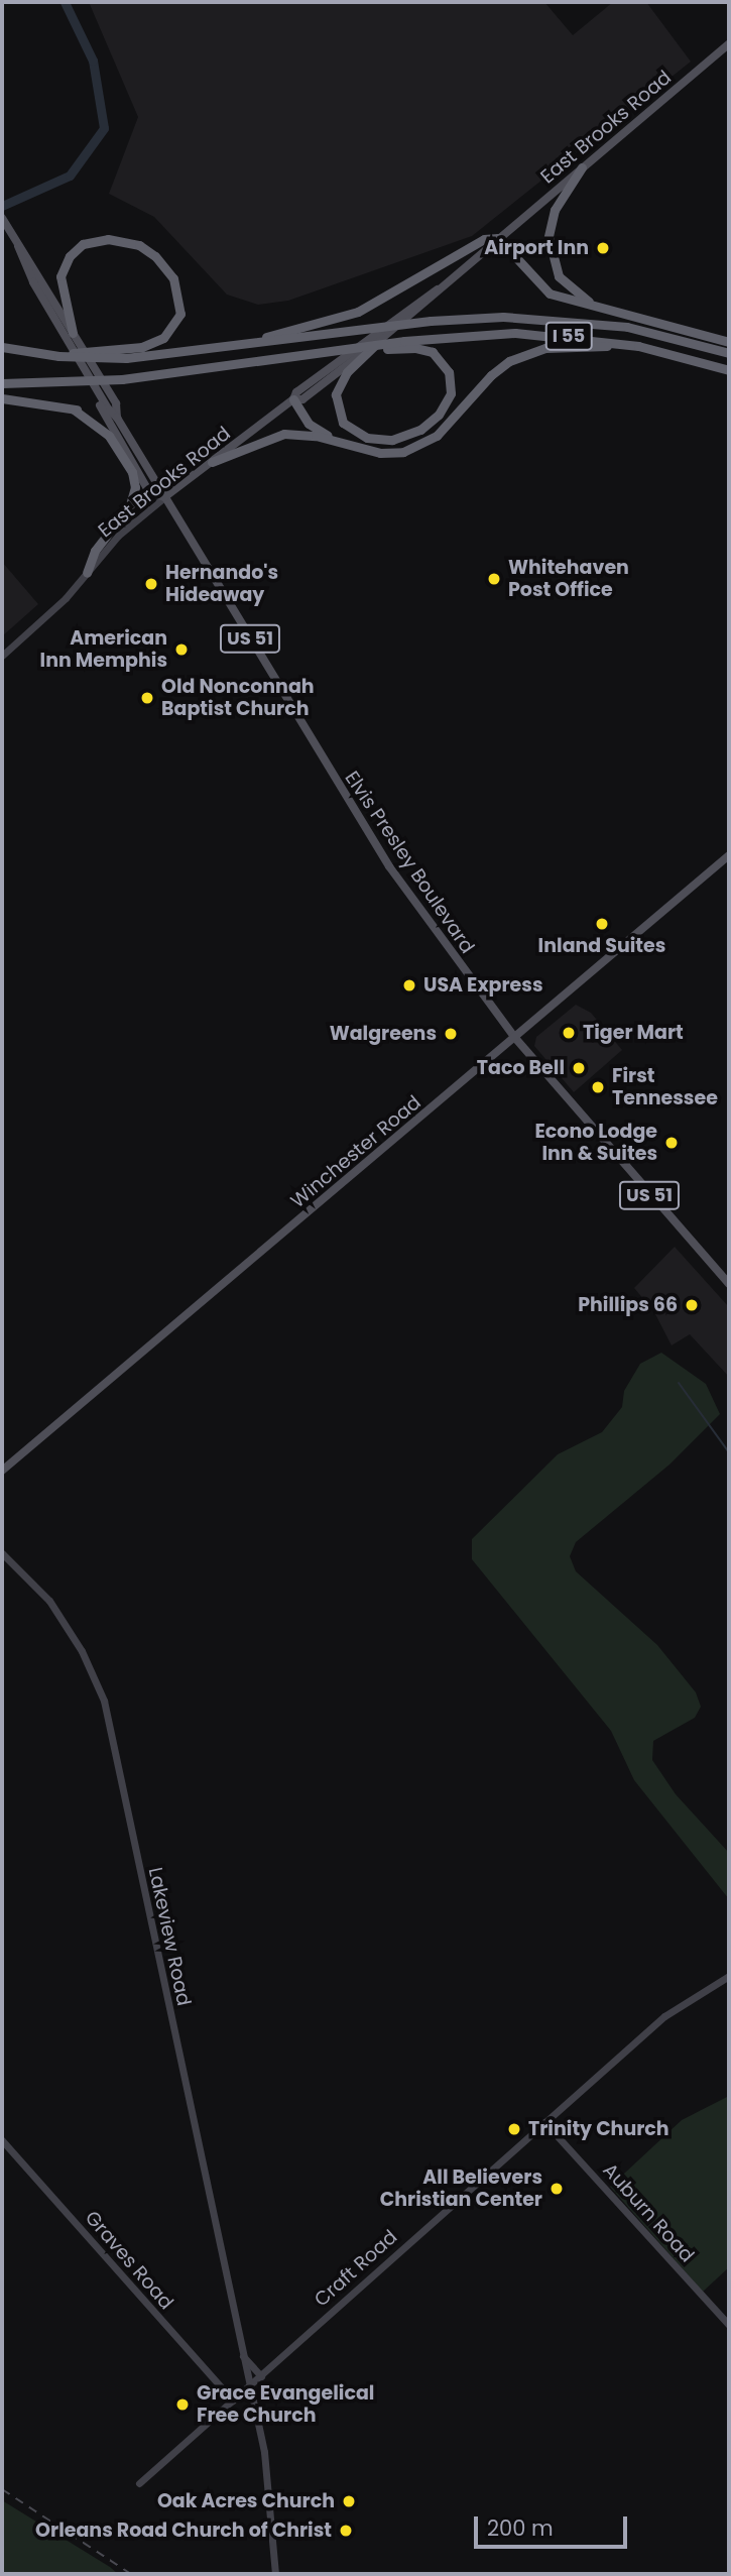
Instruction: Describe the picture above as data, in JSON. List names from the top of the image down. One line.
{"streets":{"highway":["I 55"],"main road":["East Brooks Road","US 51","Elvis Presley Boulevard","Winchester Road"],"street":["Lakeview Road","Auburn Road","Graves Road","Craft Road"]},"crossings":[["East Brooks Road","Elvis Presley Boulevard"],["Elvis Presley Boulevard","Winchester Road"],["Lakeview Road","Craft Road"],["Auburn Road","Craft Road"],["Graves Road","Craft Road"]],"places":["Airport Inn","Whitehaven Post Office","Hernando's Hideaway","American Inn Memphis","Old Nonconnah Baptist Church","Inland Suites","USA Express","Tiger Mart","Walgreens","Taco Bell","First Tennessee","Econo Lodge Inn & Suites","Phillips 66","Trinity Church","All Believers Christian Center","Grace Evangelical Free Church","Oak Acres Church","Orleans Road Church of Christ"],"scale_bar":"200 m"}
